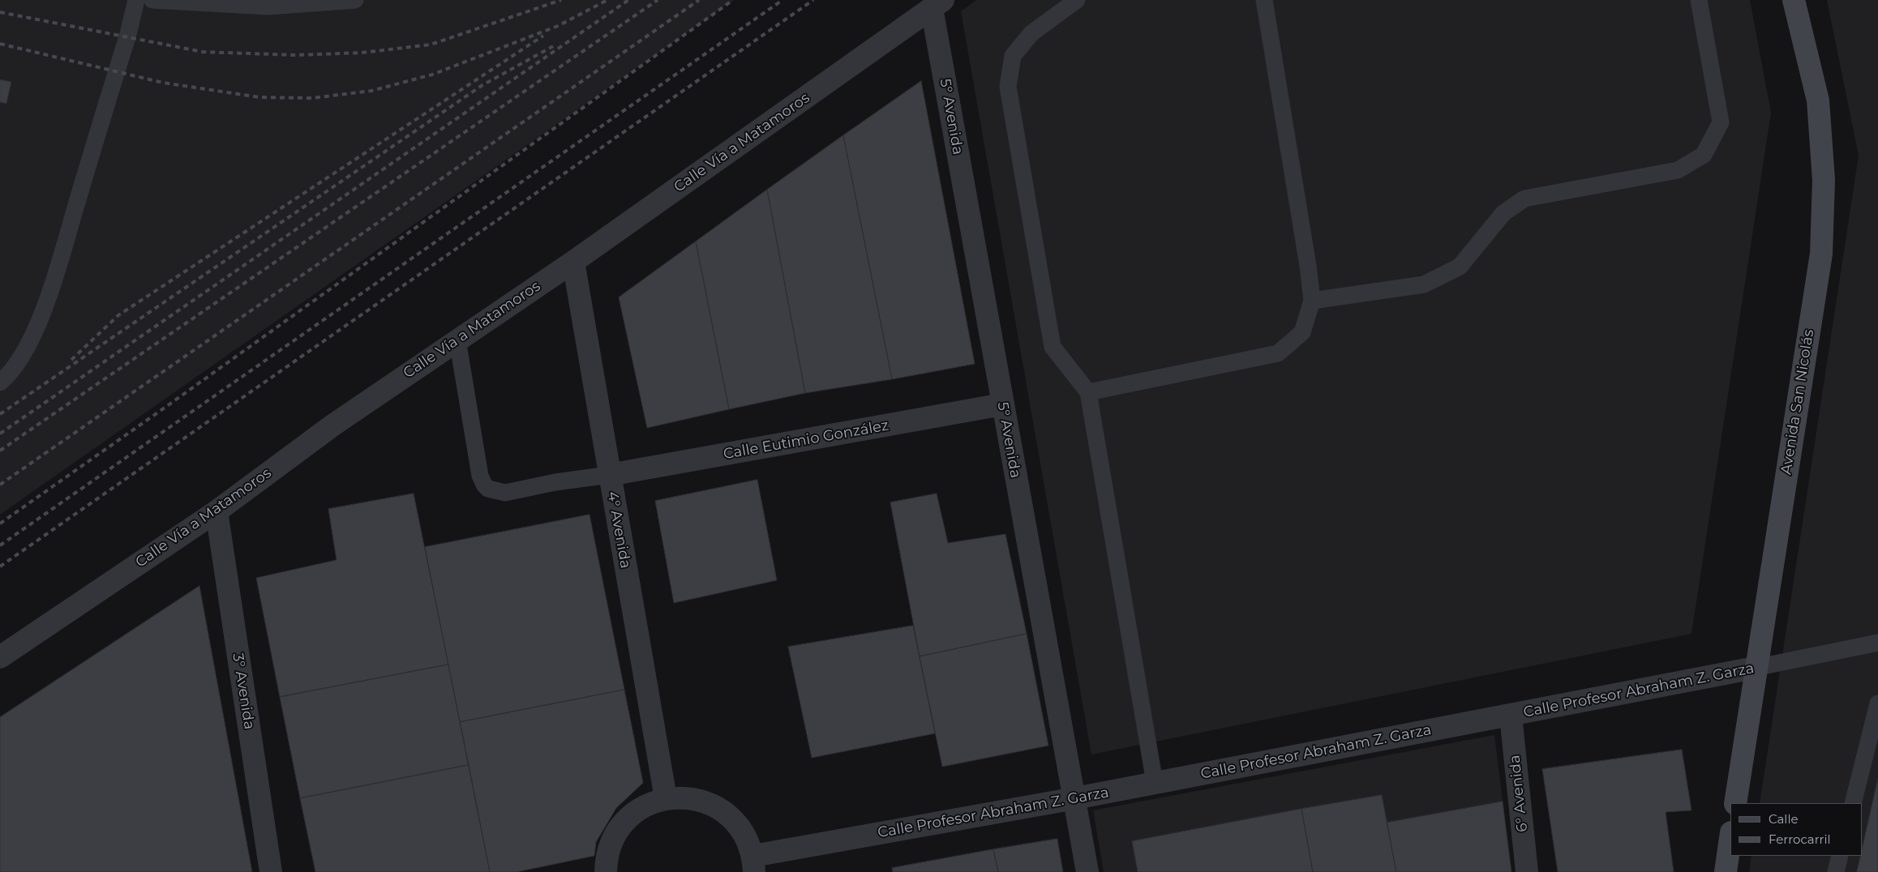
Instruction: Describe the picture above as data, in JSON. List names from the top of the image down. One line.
{"streets":{"street":["5° Avenida","Calle Vía a Matamoros","Avenida San Nicolás","Calle Eutimio González","4° Avenida","Calle Profesor Abraham Z. Garza","3° Avenida","6° Avenida"]},"crossings":[["5° Avenida","Calle Vía a Matamoros"],["5° Avenida","Calle Eutimio González"],["5° Avenida","Calle Profesor Abraham Z. Garza"],["Calle Vía a Matamoros","4° Avenida"],["Calle Vía a Matamoros","3° Avenida"],["Avenida San Nicolás","Calle Profesor Abraham Z. Garza"],["Calle Eutimio González","4° Avenida"],["Calle Profesor Abraham Z. Garza","6° Avenida"]],"legend":["Calle","Ferrocarril"]}
